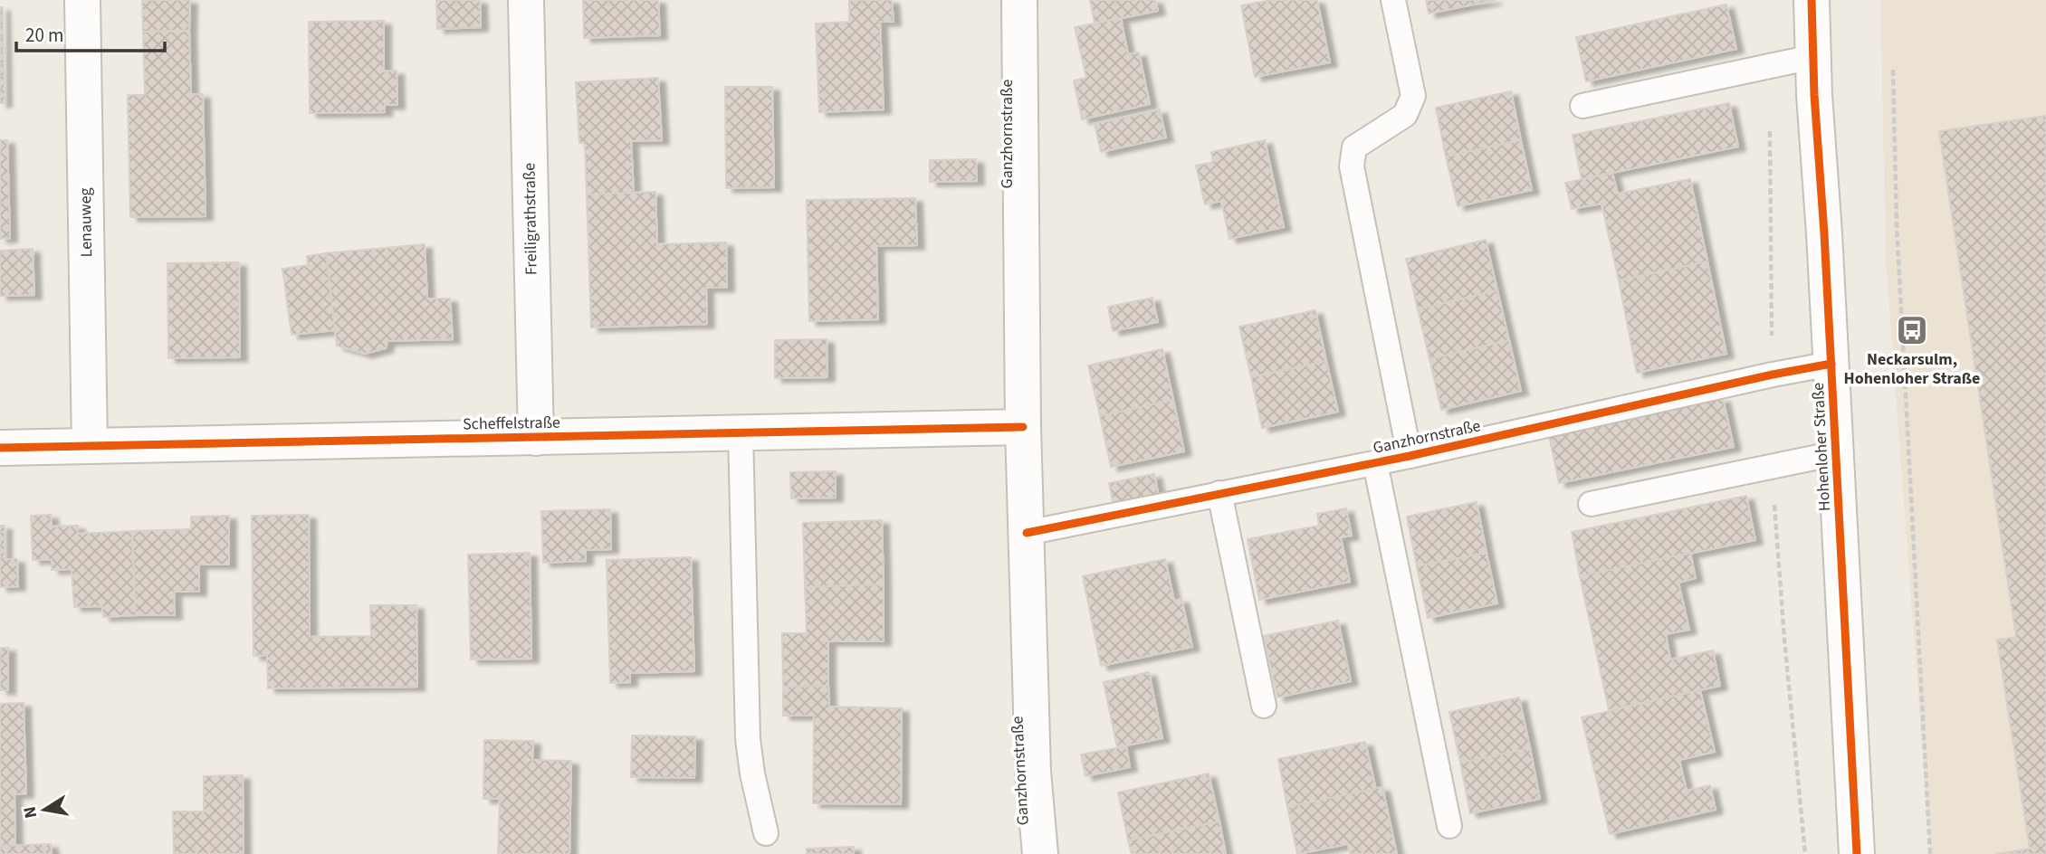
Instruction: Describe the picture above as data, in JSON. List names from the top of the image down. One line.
{"streets":{"street":["Ganzhornstraße","Freiligrathstraße","Lenauweg","Scheffelstraße","Hohenloher Straße"]},"crossings":[["Ganzhornstraße","Scheffelstraße"],["Ganzhornstraße","Hohenloher Straße"],["Freiligrathstraße","Scheffelstraße"],["Lenauweg","Scheffelstraße"]],"places":{"bus stop":["Neckarsulm, Hohenloher Straße"]},"scale_bar":"20 m","north":"left"}
